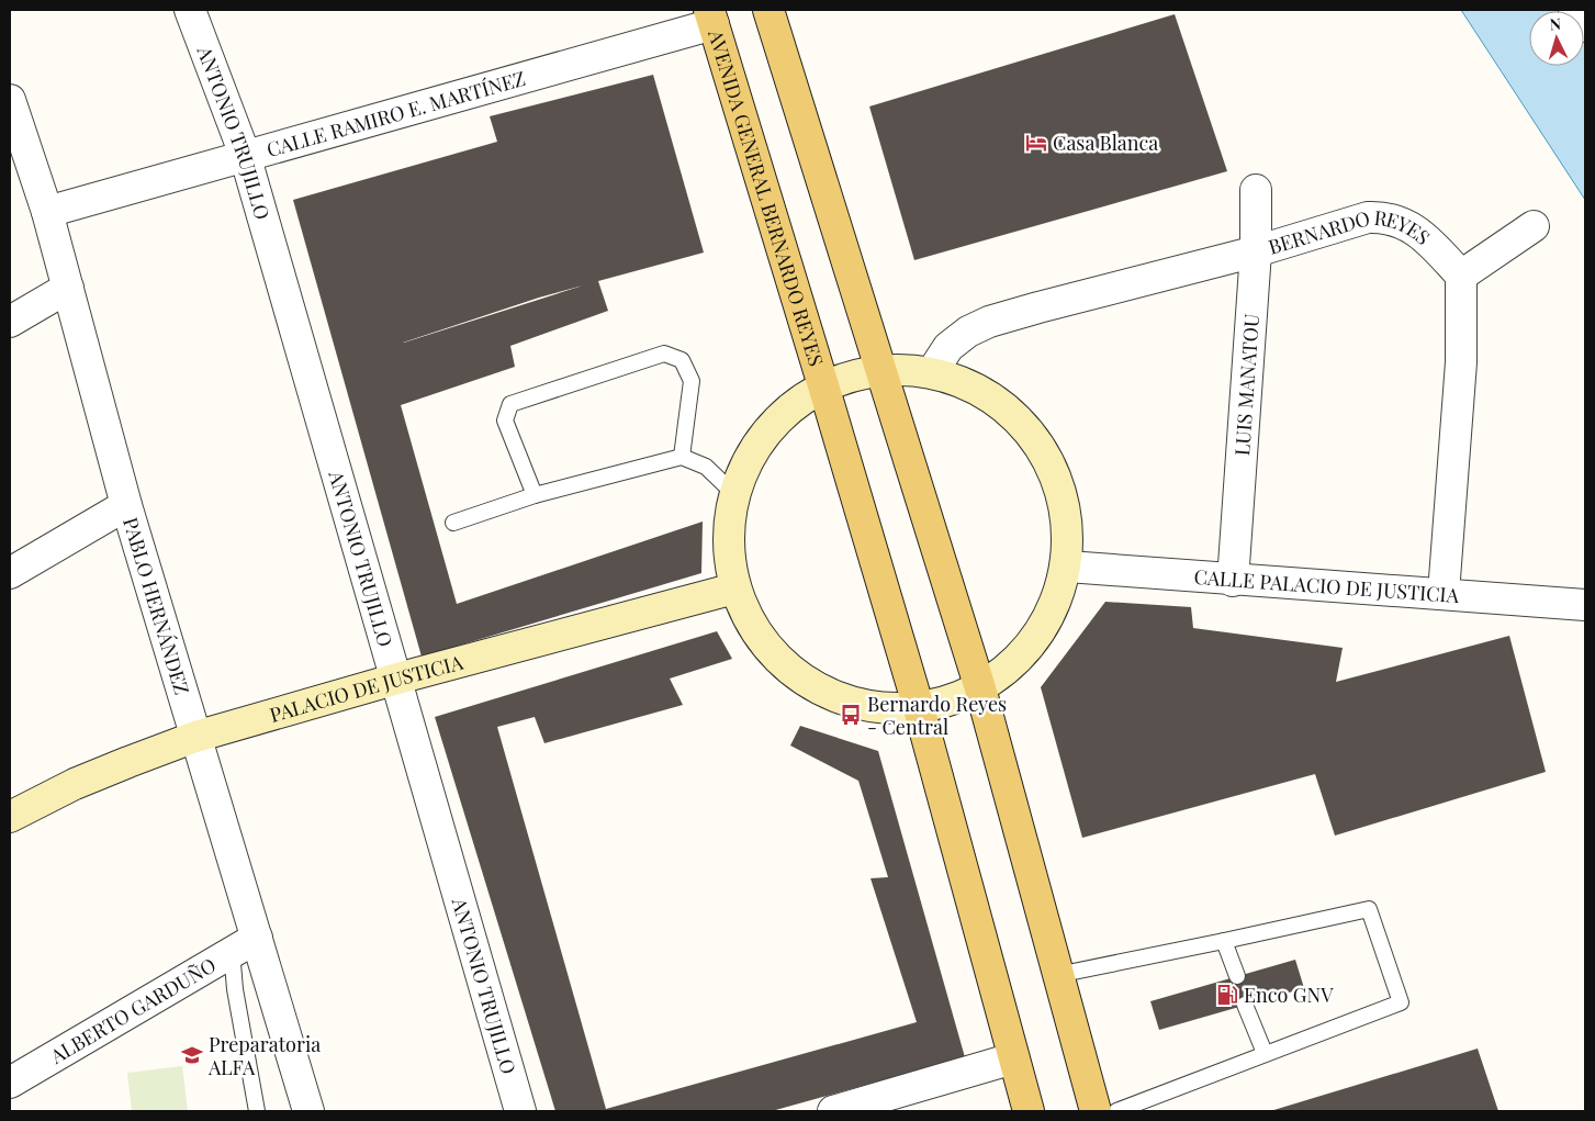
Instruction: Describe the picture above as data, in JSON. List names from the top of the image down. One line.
{"streets":{"main road":["AVENIDA GENERAL BERNARDO REYES"],"street":["CALLE RAMIRO E. MARTÍNEZ","ANTONIO TRUJILLO","BERNARDO REYES","LUIS MANATOU","CALLE PALACIO DE JUSTICIA","PABLO HERNÁNDEZ","PALACIO DE JUSTICIA","ALBERTO GARDUÑO"]},"crossings":[["CALLE RAMIRO E. MARTÍNEZ","ANTONIO TRUJILLO"],["CALLE RAMIRO E. MARTÍNEZ","AVENIDA GENERAL BERNARDO REYES"],["CALLE RAMIRO E. MARTÍNEZ","PABLO HERNÁNDEZ"],["ANTONIO TRUJILLO","PALACIO DE JUSTICIA"],["AVENIDA GENERAL BERNARDO REYES","BERNARDO REYES"],["AVENIDA GENERAL BERNARDO REYES","CALLE PALACIO DE JUSTICIA"],["AVENIDA GENERAL BERNARDO REYES","PALACIO DE JUSTICIA"],["BERNARDO REYES","LUIS MANATOU"],["LUIS MANATOU","CALLE PALACIO DE JUSTICIA"],["PABLO HERNÁNDEZ","PALACIO DE JUSTICIA"],["PABLO HERNÁNDEZ","ALBERTO GARDUÑO"]],"places":{"hotel":["Casa Blanca"],"bus stop":["Bernardo Reyes - Central"],"fuel station":["Enco GNV"],"school or university":["Preparatoria ALFA"]},"north":"top"}
